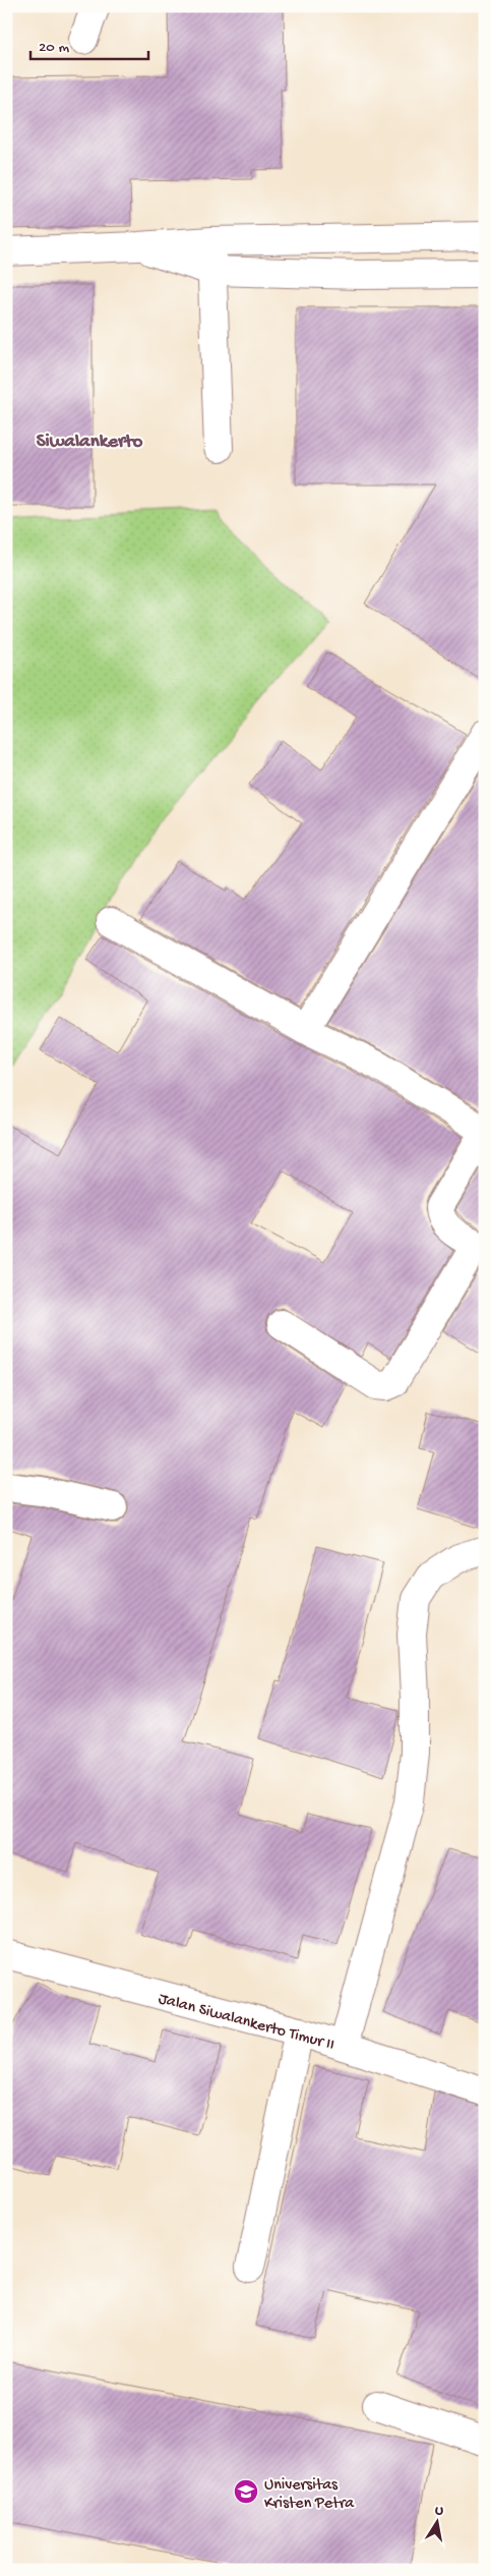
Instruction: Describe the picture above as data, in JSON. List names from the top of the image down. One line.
{"streets":{"street":["Jalan Siwalankerto Timur II"]},"districts":["Siwalankerto"],"places":{"school or university":["Universitas Kristen Petra"]},"scale_bar":"20 m","north":"top"}
